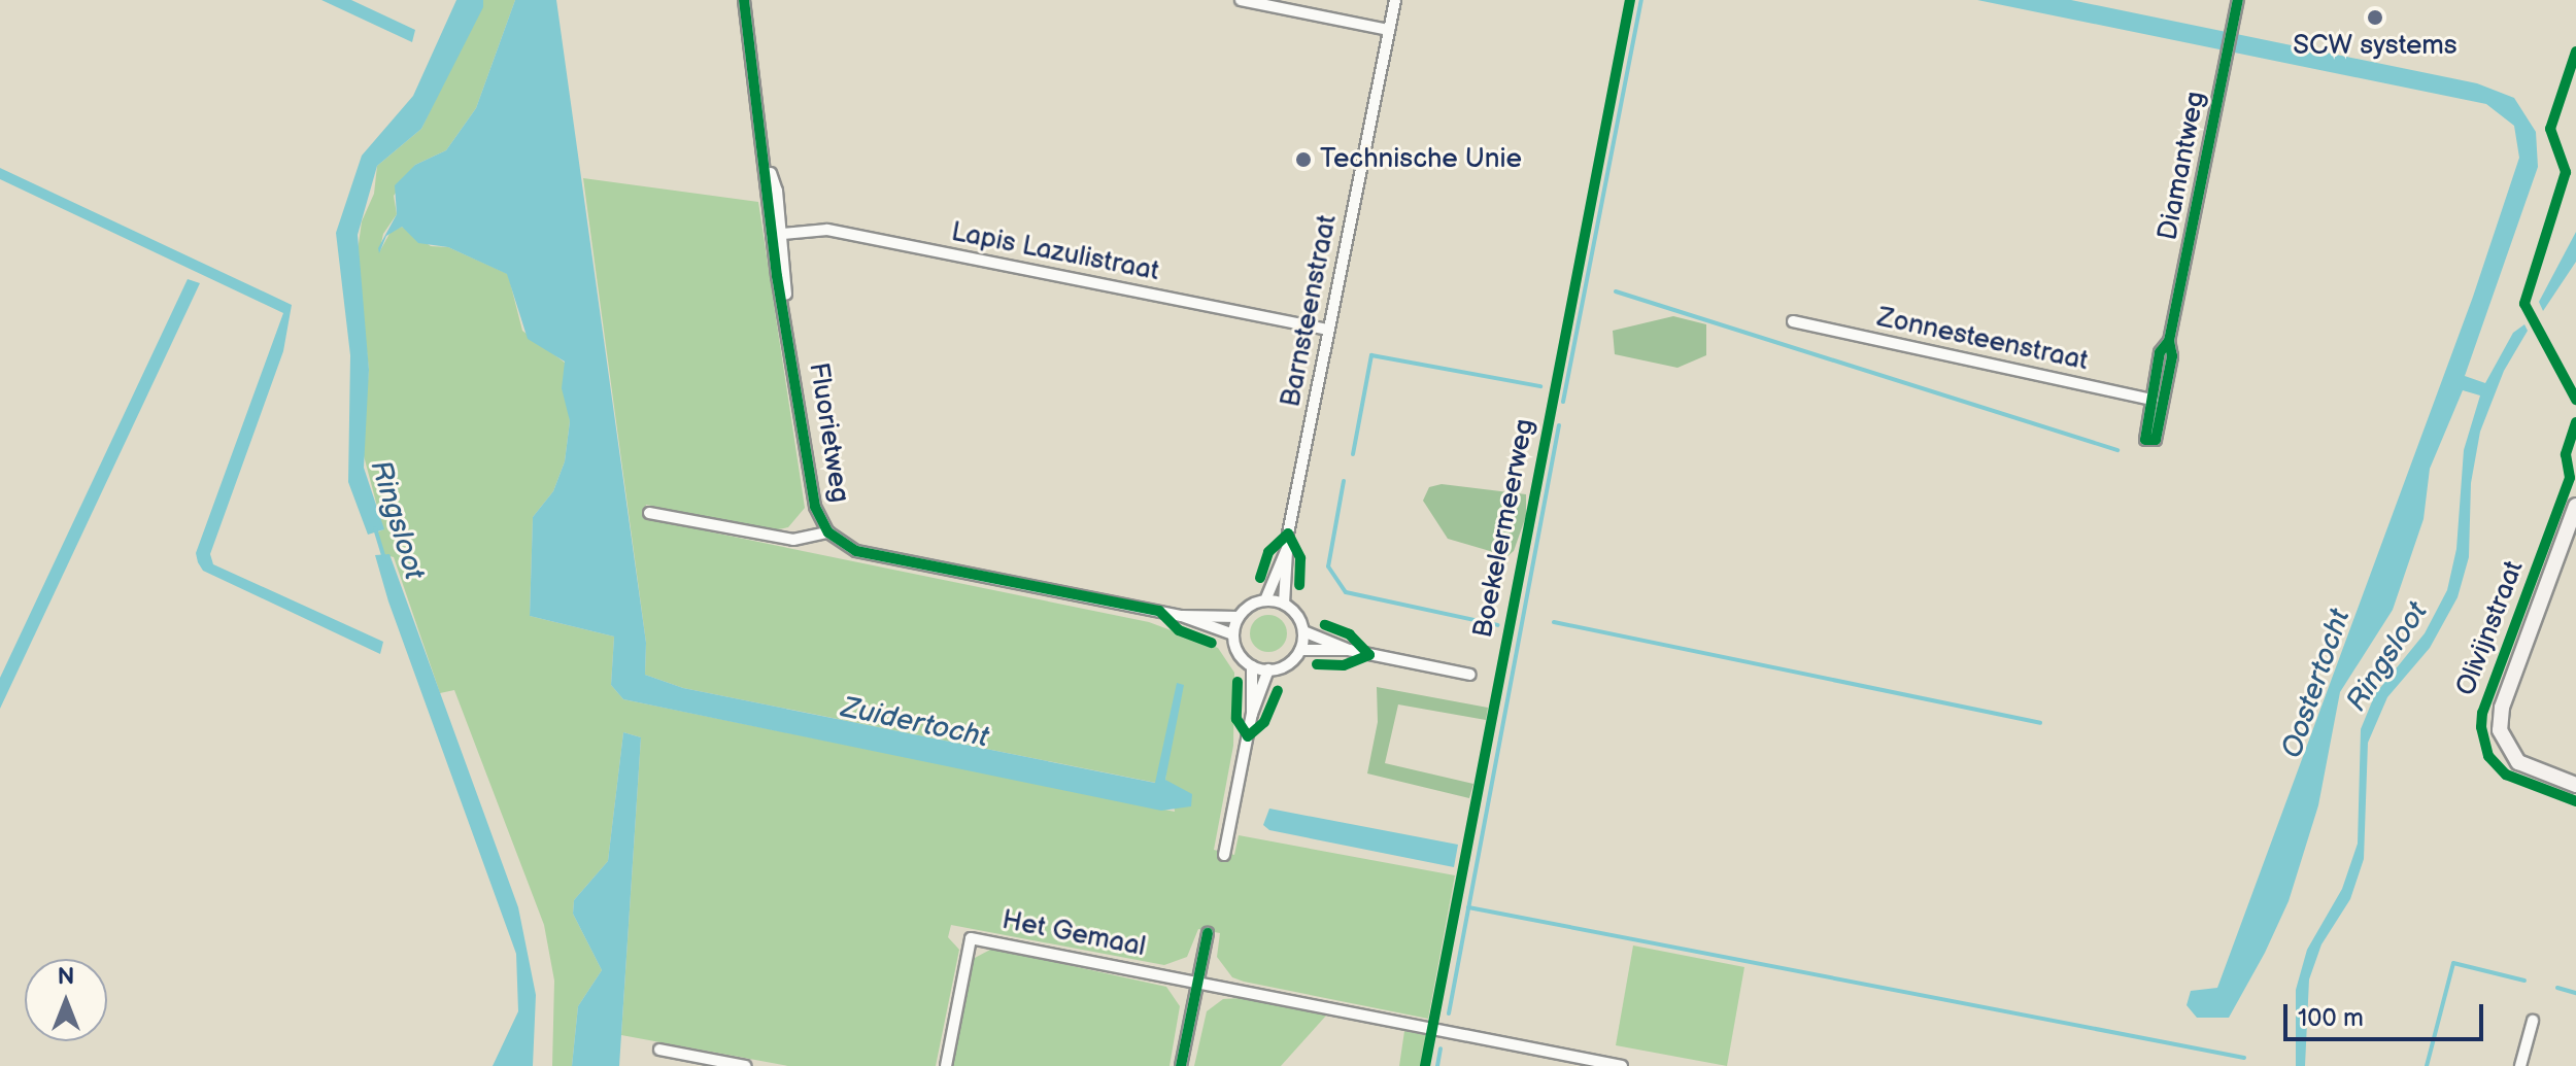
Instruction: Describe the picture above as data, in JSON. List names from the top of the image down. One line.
{"streets":{"street":["Diamantweg","Lapis Lazulistraat","Barnsteenstraat","Zonnesteenstraat","Fluorietweg","Olivijnstraat","Het Gemaal"],"cycle path":["Boekelermeerweg"]},"crossings":[["Diamantweg","Zonnesteenstraat"],["Lapis Lazulistraat","Barnsteenstraat"],["Lapis Lazulistraat","Fluorietweg"],["Barnsteenstraat","Fluorietweg"]],"water":["Ringsloot","Oostertocht","Zuidertocht"],"places":["SCW systems","Technische Unie"],"scale_bar":"100 m","north":"top"}
